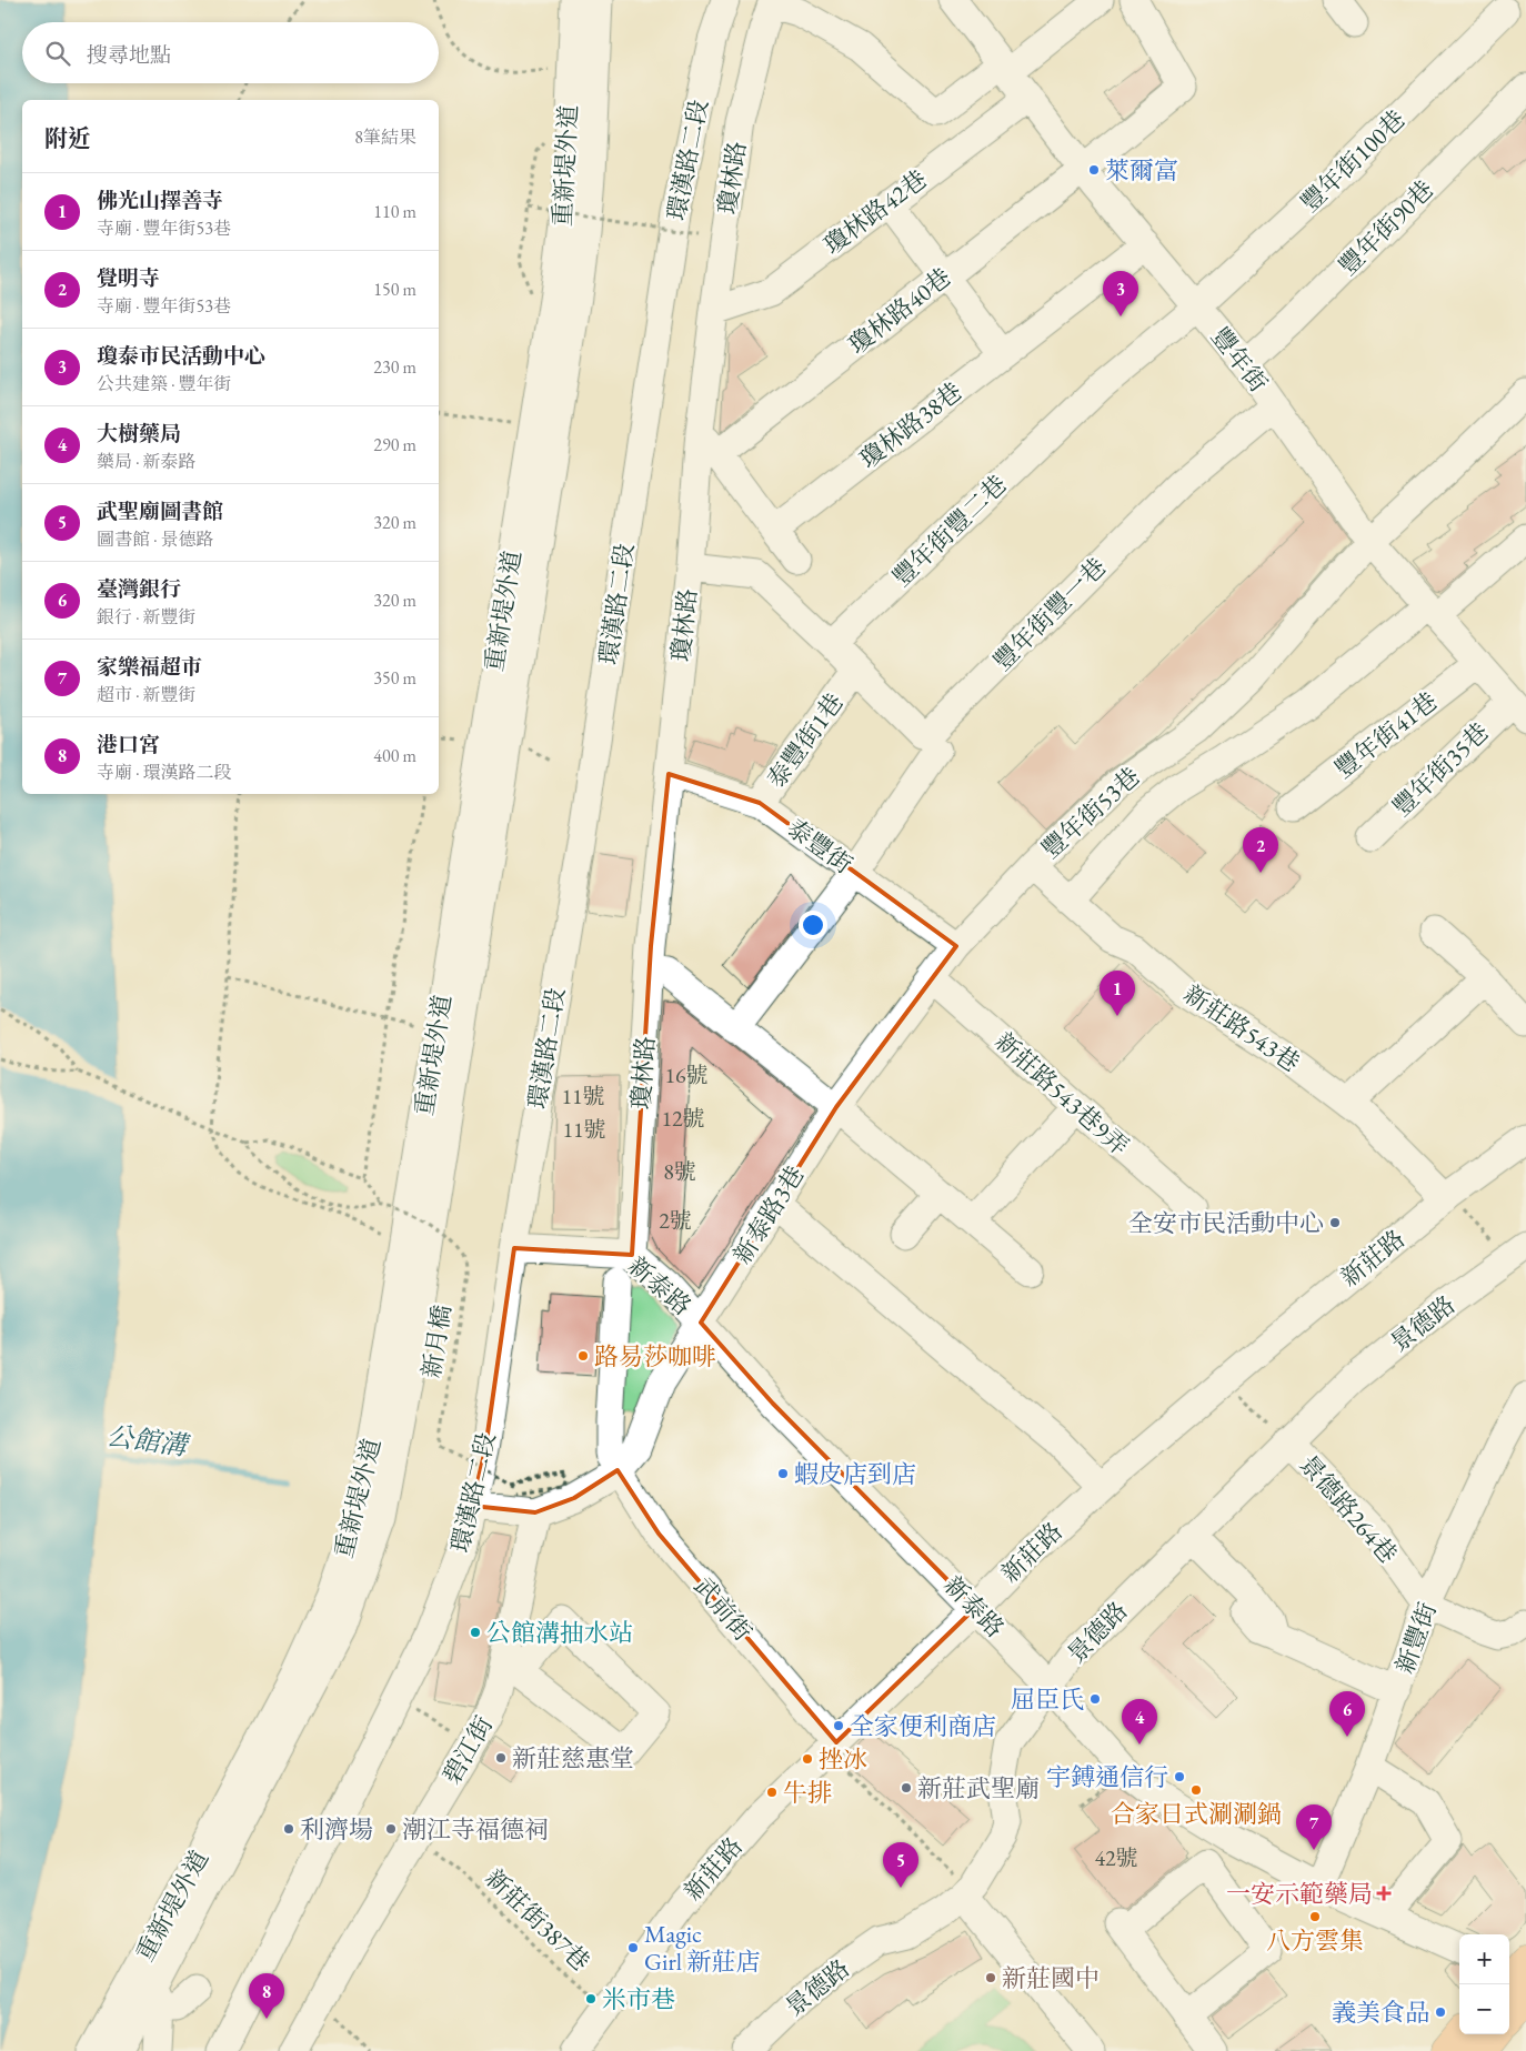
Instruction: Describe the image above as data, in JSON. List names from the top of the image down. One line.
{"streets":{"street":["環漢路二段","豐年街100巷","重新堤外道","瓊林路","瓊林路42巷","豐年街90巷","瓊林路40巷","豐年街","瓊林路38巷","豐年街豐二巷","豐年街豐一巷","豐年街41巷","泰豐街1巷","豐年街35巷","豐年街53巷","泰豐街","新莊路543巷","新莊路543巷9弄","新泰路3巷","新莊路","新泰路","景德路","景德路264巷","武前街","新豐街","碧江街"],"path":["新月橋","新莊街387巷"]},"crossings":[["環漢路二段","新泰路"],["豐年街100巷","豐年街"],["豐年街100巷","豐年街豐二巷"],["瓊林路","瓊林路42巷"],["瓊林路","泰豐街"],["瓊林路","新泰路"],["瓊林路42巷","豐年街"],["豐年街90巷","豐年街"],["瓊林路40巷","豐年街"],["豐年街","瓊林路38巷"],["豐年街","豐年街豐二巷"],["豐年街","豐年街豐一巷"],["豐年街","豐年街41巷"],["豐年街","豐年街35巷"],["豐年街","豐年街53巷"],["豐年街豐二巷","豐年街豐一巷"],["泰豐街1巷","泰豐街"],["豐年街53巷","泰豐街"],["豐年街53巷","新莊路543巷"],["豐年街53巷","新莊路543巷9弄"],["豐年街53巷","新泰路3巷"],["新莊路543巷","新莊路"],["新泰路3巷","新泰路"],["新泰路3巷","武前街"],["新泰路3巷","碧江街"],["新莊路","新泰路"],["新莊路","武前街"],["新莊路","新莊街387巷"],["新泰路","景德路"],["新泰路","新豐街"],["景德路","景德路264巷"],["景德路264巷","新豐街"],["碧江街","新莊街387巷"]],"water":["公館溝"],"places":{"other":["萊爾富","全安市民活動中心","路易莎咖啡","蝦皮店到店","公館溝抽水站","屈臣氏","全家便利商店","新莊慈惠堂","挫冰","宇鎛通信行","新莊武聖廟","合家日式涮涮鍋","牛排","利濟場","潮江寺福德祠","八方雲集","Magic Girl 新莊店","新莊國中","米市巷","義美食品"],"health":["一安示範藥局"]},"house_numbers":["16號","11號","12號","11號","8號","2號","42號"],"page":{"search":"搜尋地點","heading":["附近","8筆結果"],"list":[{"mark":"1","name":"佛光山擇善寺","note":"寺廟 · 豐年街53巷","value":"110 m"},{"mark":"2","name":"覺明寺","note":"寺廟 · 豐年街53巷","value":"150 m"},{"mark":"3","name":"瓊泰市民活動中心","note":"公共建築 · 豐年街","value":"230 m"},{"mark":"4","name":"大樹藥局","note":"藥局 · 新泰路","value":"290 m"},{"mark":"5","name":"武聖廟圖書館","note":"圖書館 · 景德路","value":"320 m"},{"mark":"6","name":"臺灣銀行","note":"銀行 · 新豐街","value":"320 m"},{"mark":"7","name":"家樂福超市","note":"超市 · 新豐街","value":"350 m"},{"mark":"8","name":"港口宮","note":"寺廟 · 環漢路二段","value":"400 m"}],"pins":["3","2","1","6","4","7","5","8"],"map_buttons":["+","−"]}}
